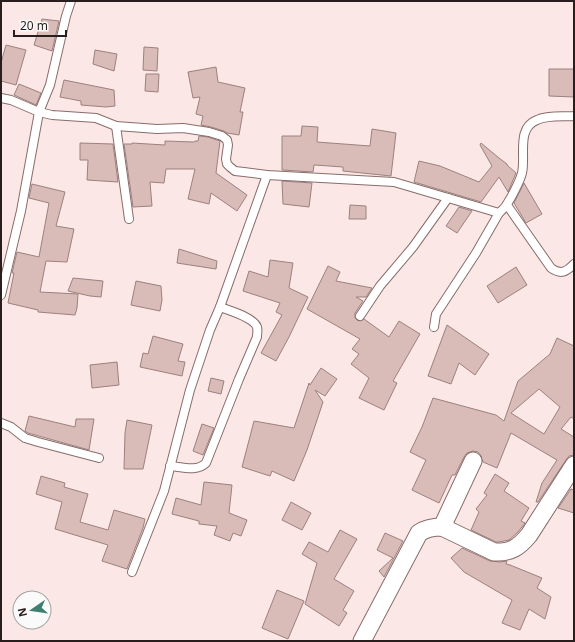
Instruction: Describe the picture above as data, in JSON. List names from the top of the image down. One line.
{"scale_bar":"20 m","north":"left"}
